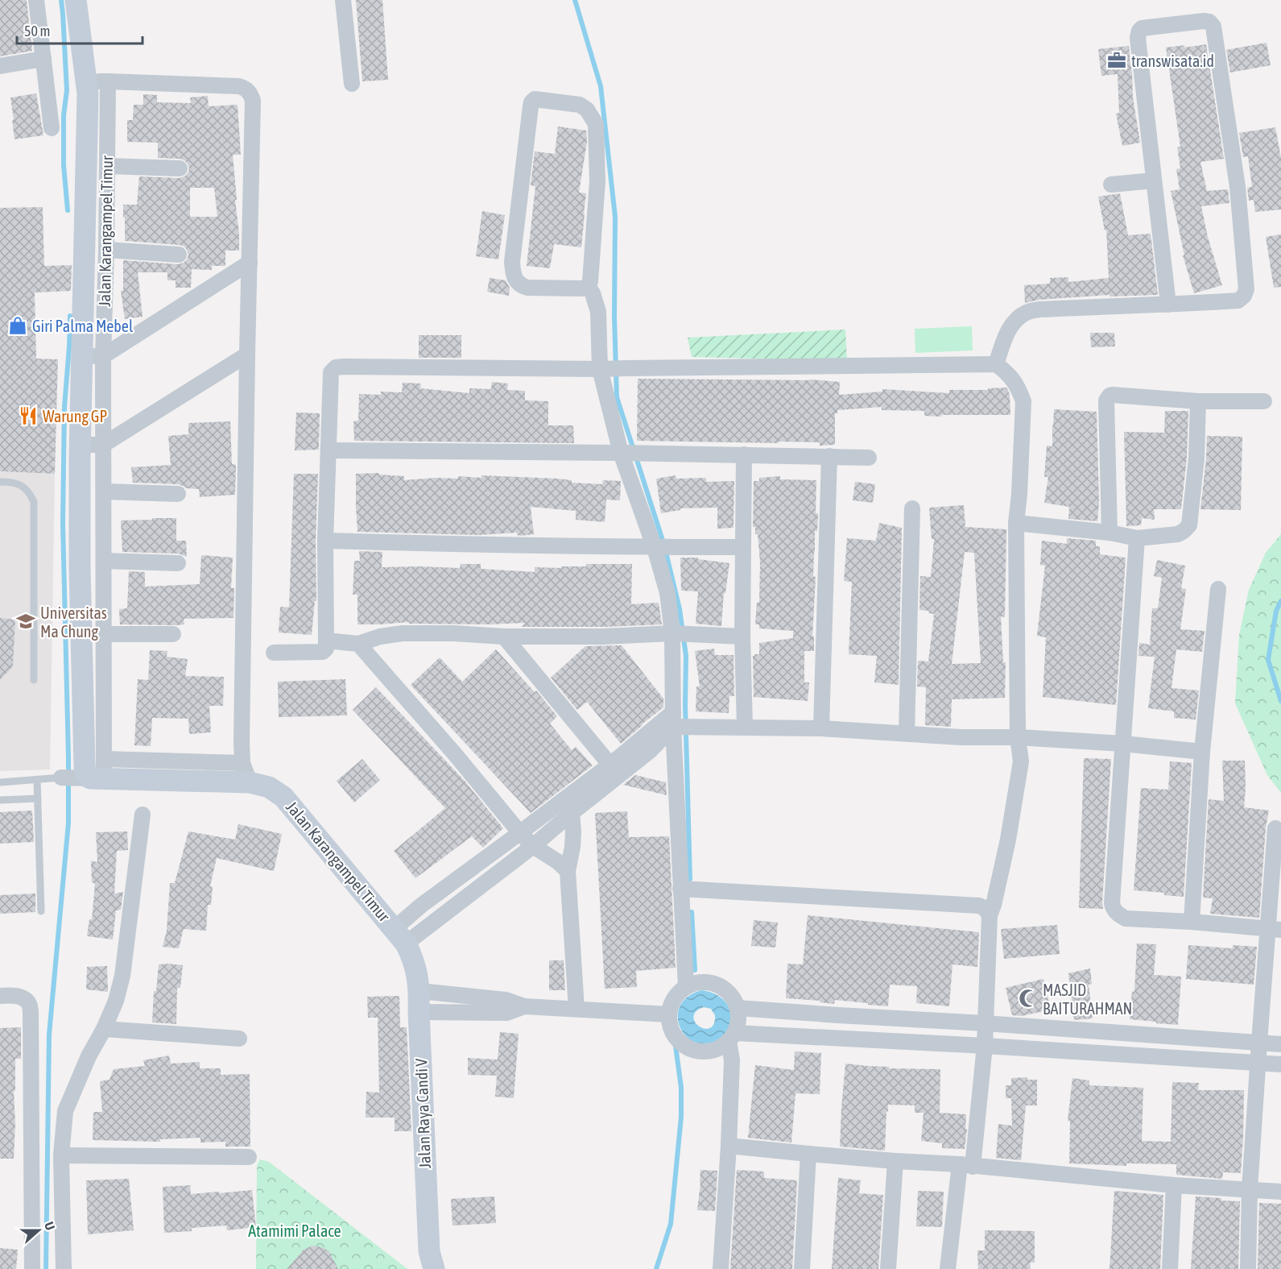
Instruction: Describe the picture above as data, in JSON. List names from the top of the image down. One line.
{"streets":{"street":["Jalan Karangampel Timur","Jalan Raya Candi V"]},"crossings":[["Jalan Karangampel Timur","Jalan Raya Candi V"]],"parks":["Atamimi Palace"],"places":{"office":["transwisata.id"],"shop":["Giri Palma Mebel"],"restaurant":["Warung GP"],"school or university":["Universitas Ma Chung"],"mosque":["MASJID BAITURAHMAN"]},"scale_bar":"50 m","north":"right"}
